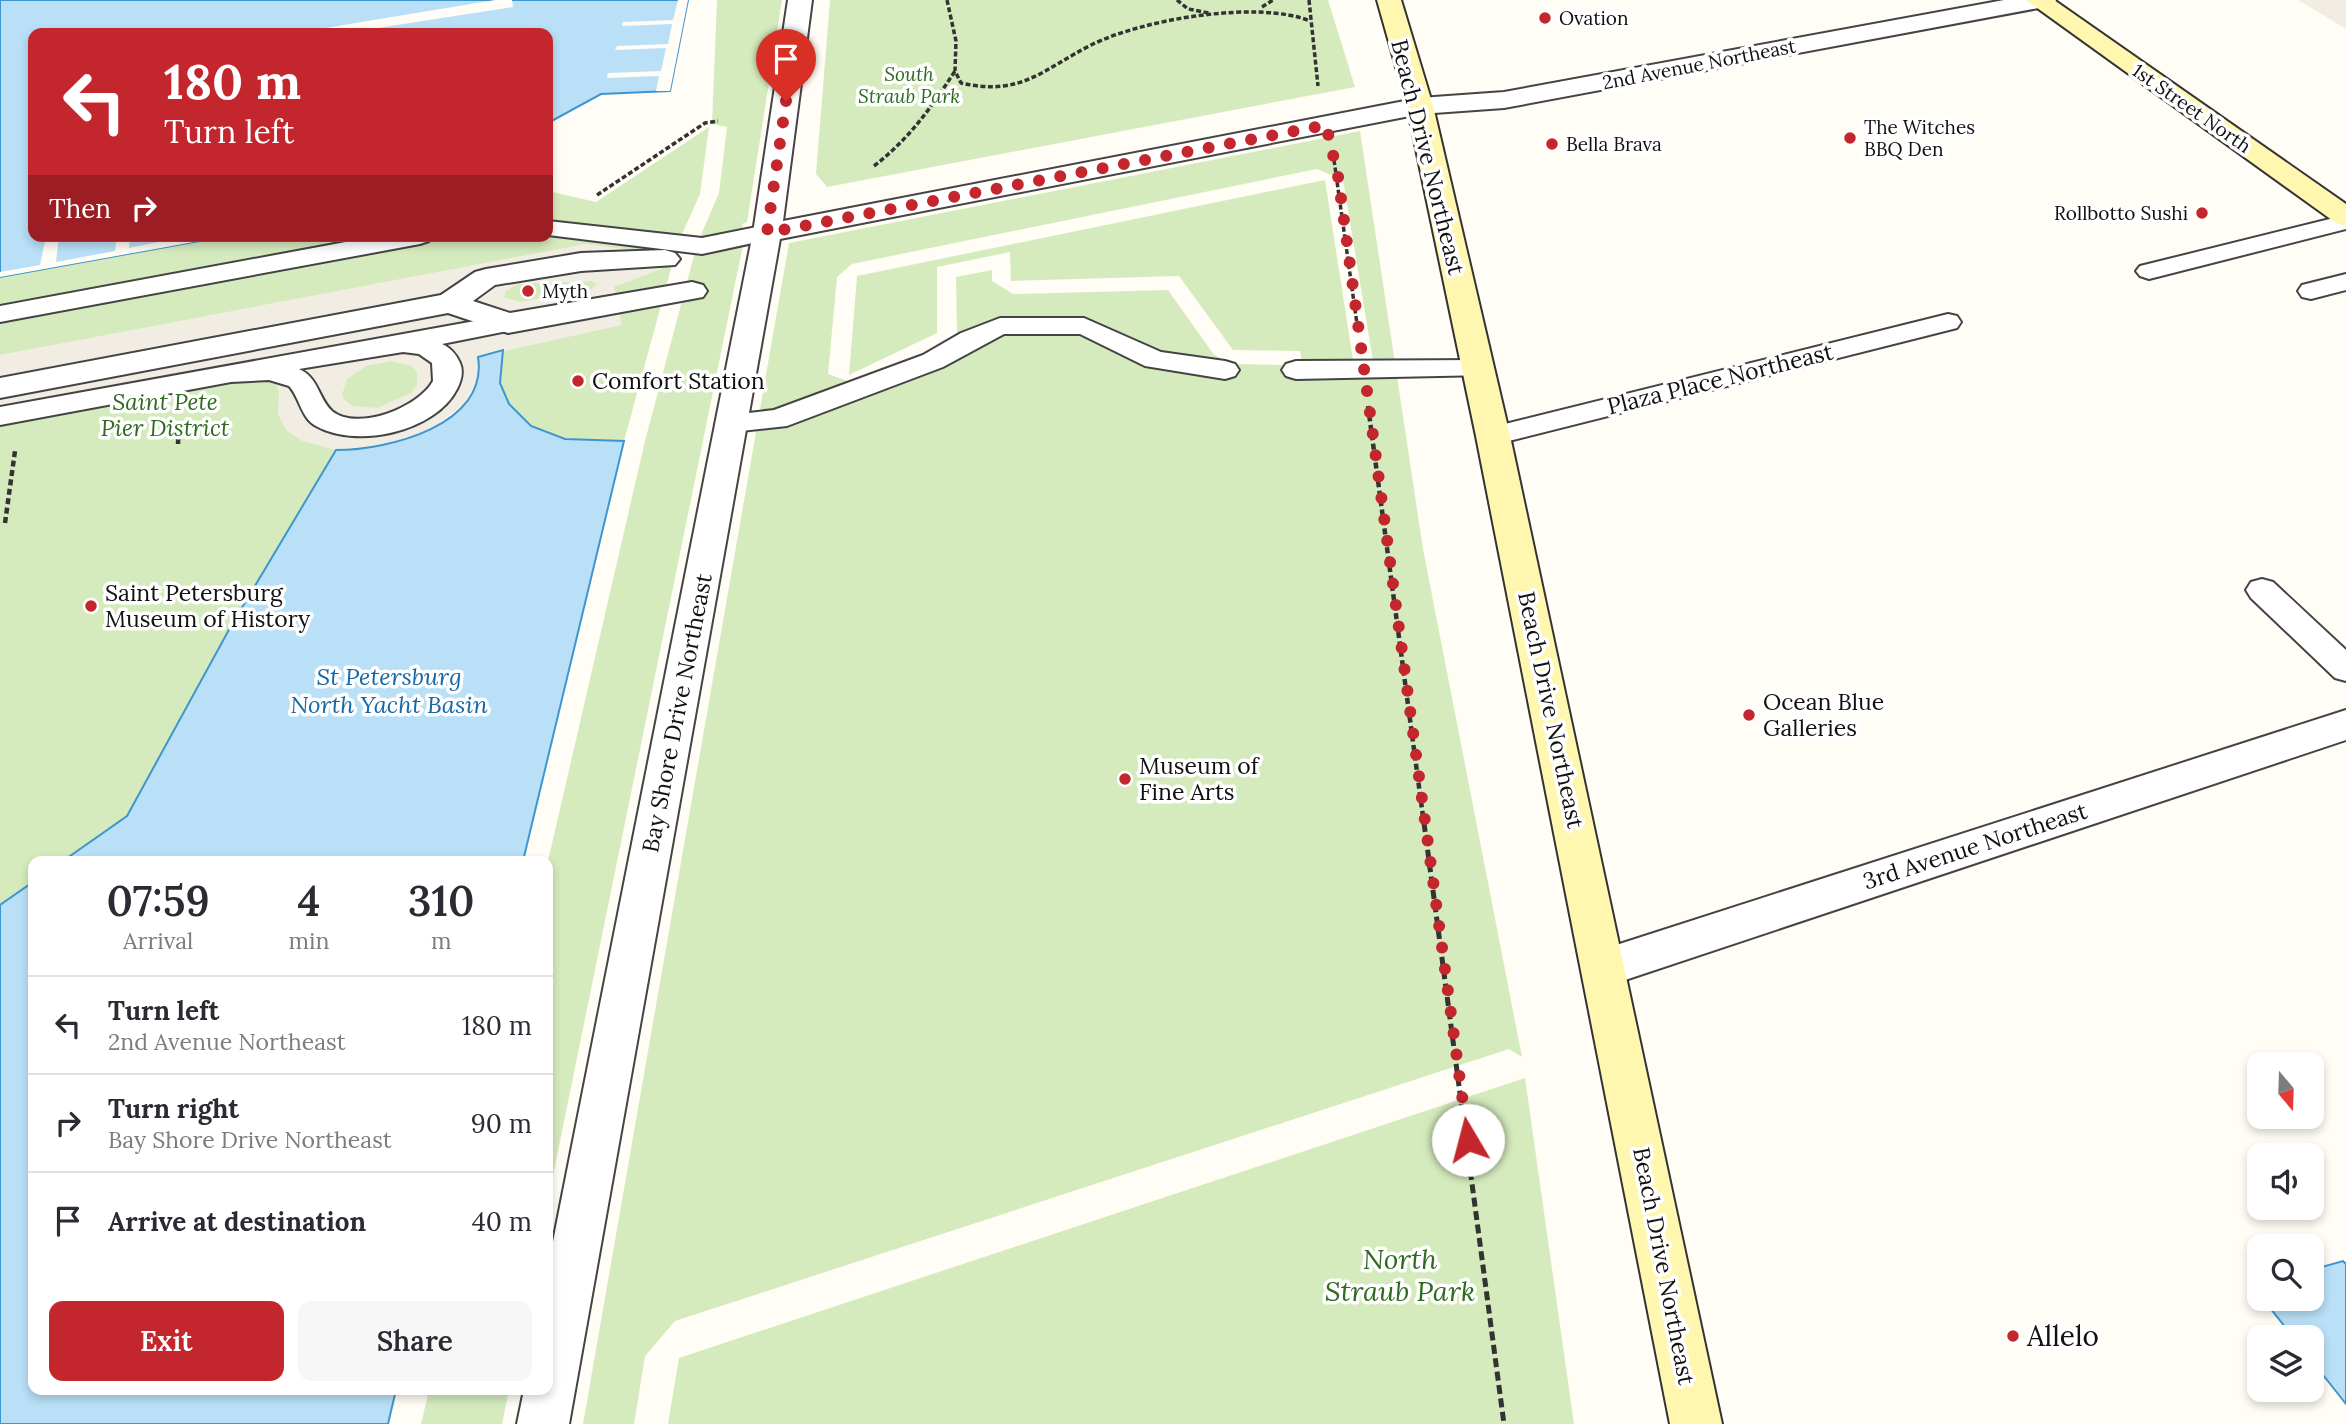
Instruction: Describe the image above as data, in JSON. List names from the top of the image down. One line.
{"streets":{"street":["2nd Avenue Northeast","1st Street North","Beach Drive Northeast","Bay Shore Drive Northeast","3rd Avenue Northeast"],"lane":["Plaza Place Northeast"]},"crossings":[["2nd Avenue Northeast","1st Street North"],["2nd Avenue Northeast","Beach Drive Northeast"],["2nd Avenue Northeast","Bay Shore Drive Northeast"],["Beach Drive Northeast","Plaza Place Northeast"],["Beach Drive Northeast","3rd Avenue Northeast"]],"water":["St Petersburg North Yacht Basin"],"parks":["South Straub Park","Saint Pete Pier District","North Straub Park"],"places":["Ovation","The Witches BBQ Den","Bella Brava","Rollbotto Sushi","Myth","Comfort Station","Saint Petersburg Museum of History","Ocean Blue Galleries","Museum of Fine Arts","Allelo"],"north":"bottom","page":{"turn":["180 m","Turn left"],"then":"Then","eta":["07:59","Arrival","4","min","310","m"],"list":[{"name":"Turn left","note":"2nd Avenue Northeast","value":"180 m"},{"name":"Turn right","note":"Bay Shore Drive Northeast","value":"90 m"},{"name":"Arrive at destination","value":"40 m"}],"buttons":["Exit","Share"]}}
